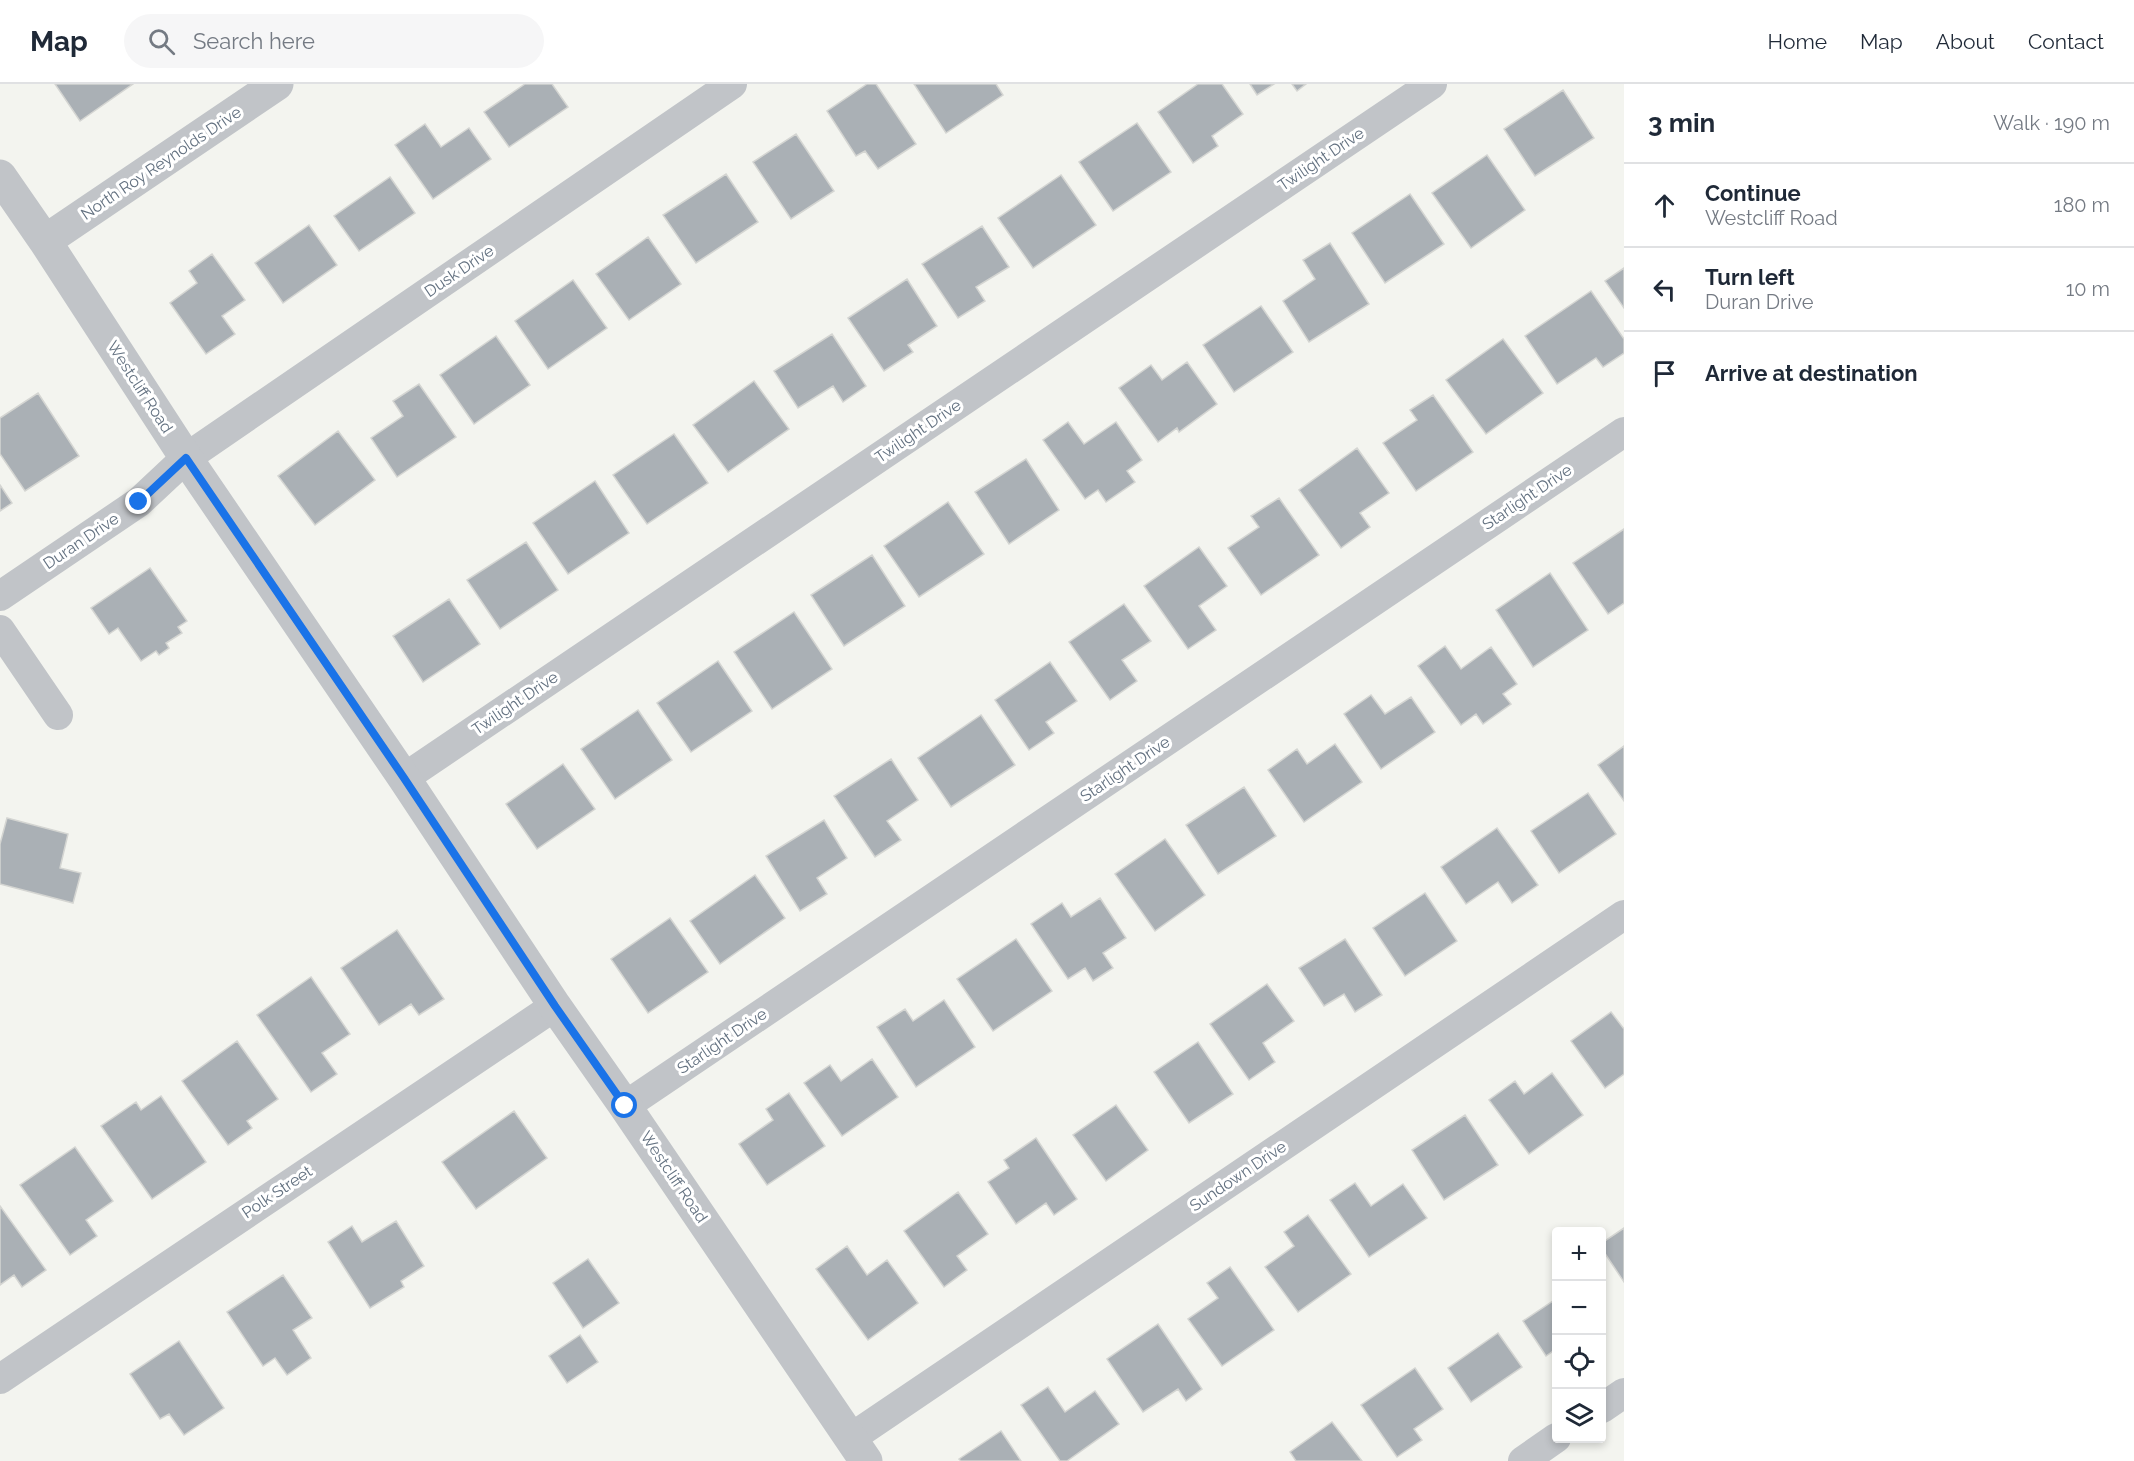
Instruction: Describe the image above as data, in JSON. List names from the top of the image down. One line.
{"streets":{"street":["Twilight Drive","North Roy Reynolds Drive","Dusk Drive","Westcliff Road","Starlight Drive","Duran Drive","Sundown Drive","Polk Street"]},"crossings":[["Twilight Drive","Westcliff Road"],["North Roy Reynolds Drive","Westcliff Road"],["Dusk Drive","Westcliff Road"],["Dusk Drive","Duran Drive"],["Westcliff Road","Starlight Drive"],["Westcliff Road","Duran Drive"],["Westcliff Road","Sundown Drive"],["Westcliff Road","Polk Street"]],"page":{"header":"Map","search":"Search here","nav":["Home","Map","About","Contact"],"heading":["3 min","Walk · 190 m"],"list":[["Continue","Westcliff Road","180 m"],["Turn left","Duran Drive","10 m"],"Arrive at destination"],"map_buttons":["+","−"]}}
